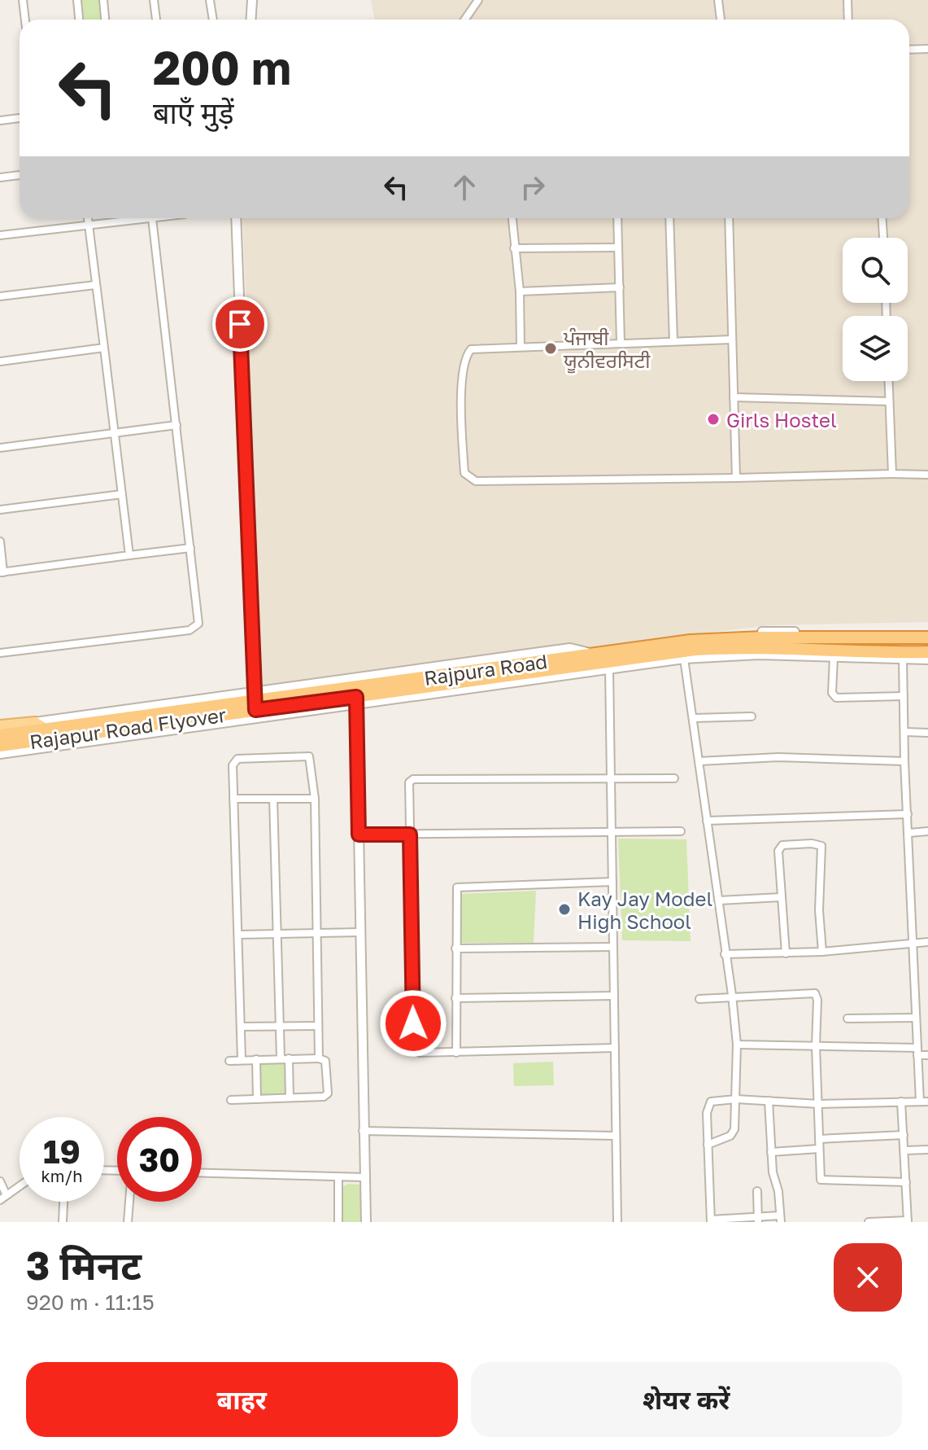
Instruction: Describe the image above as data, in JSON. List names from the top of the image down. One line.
{"streets":{"highway":["Rajpura Road","Rajapur Road Flyover"]},"crossings":[["Rajpura Road","Rajapur Road Flyover"]],"places":["ਪੰਜਾਬੀ ਯੂਨੀਵਰਸਿਟੀ","Girls Hostel","Kay Jay Model High School"],"page":{"turn":["200 m","बाएँ मुड़ें"],"speed":"19 km/h","limit":"30","heading":["3 मिनट","920 m · 11:15"],"buttons":["बाहर","शेयर करें"]}}
